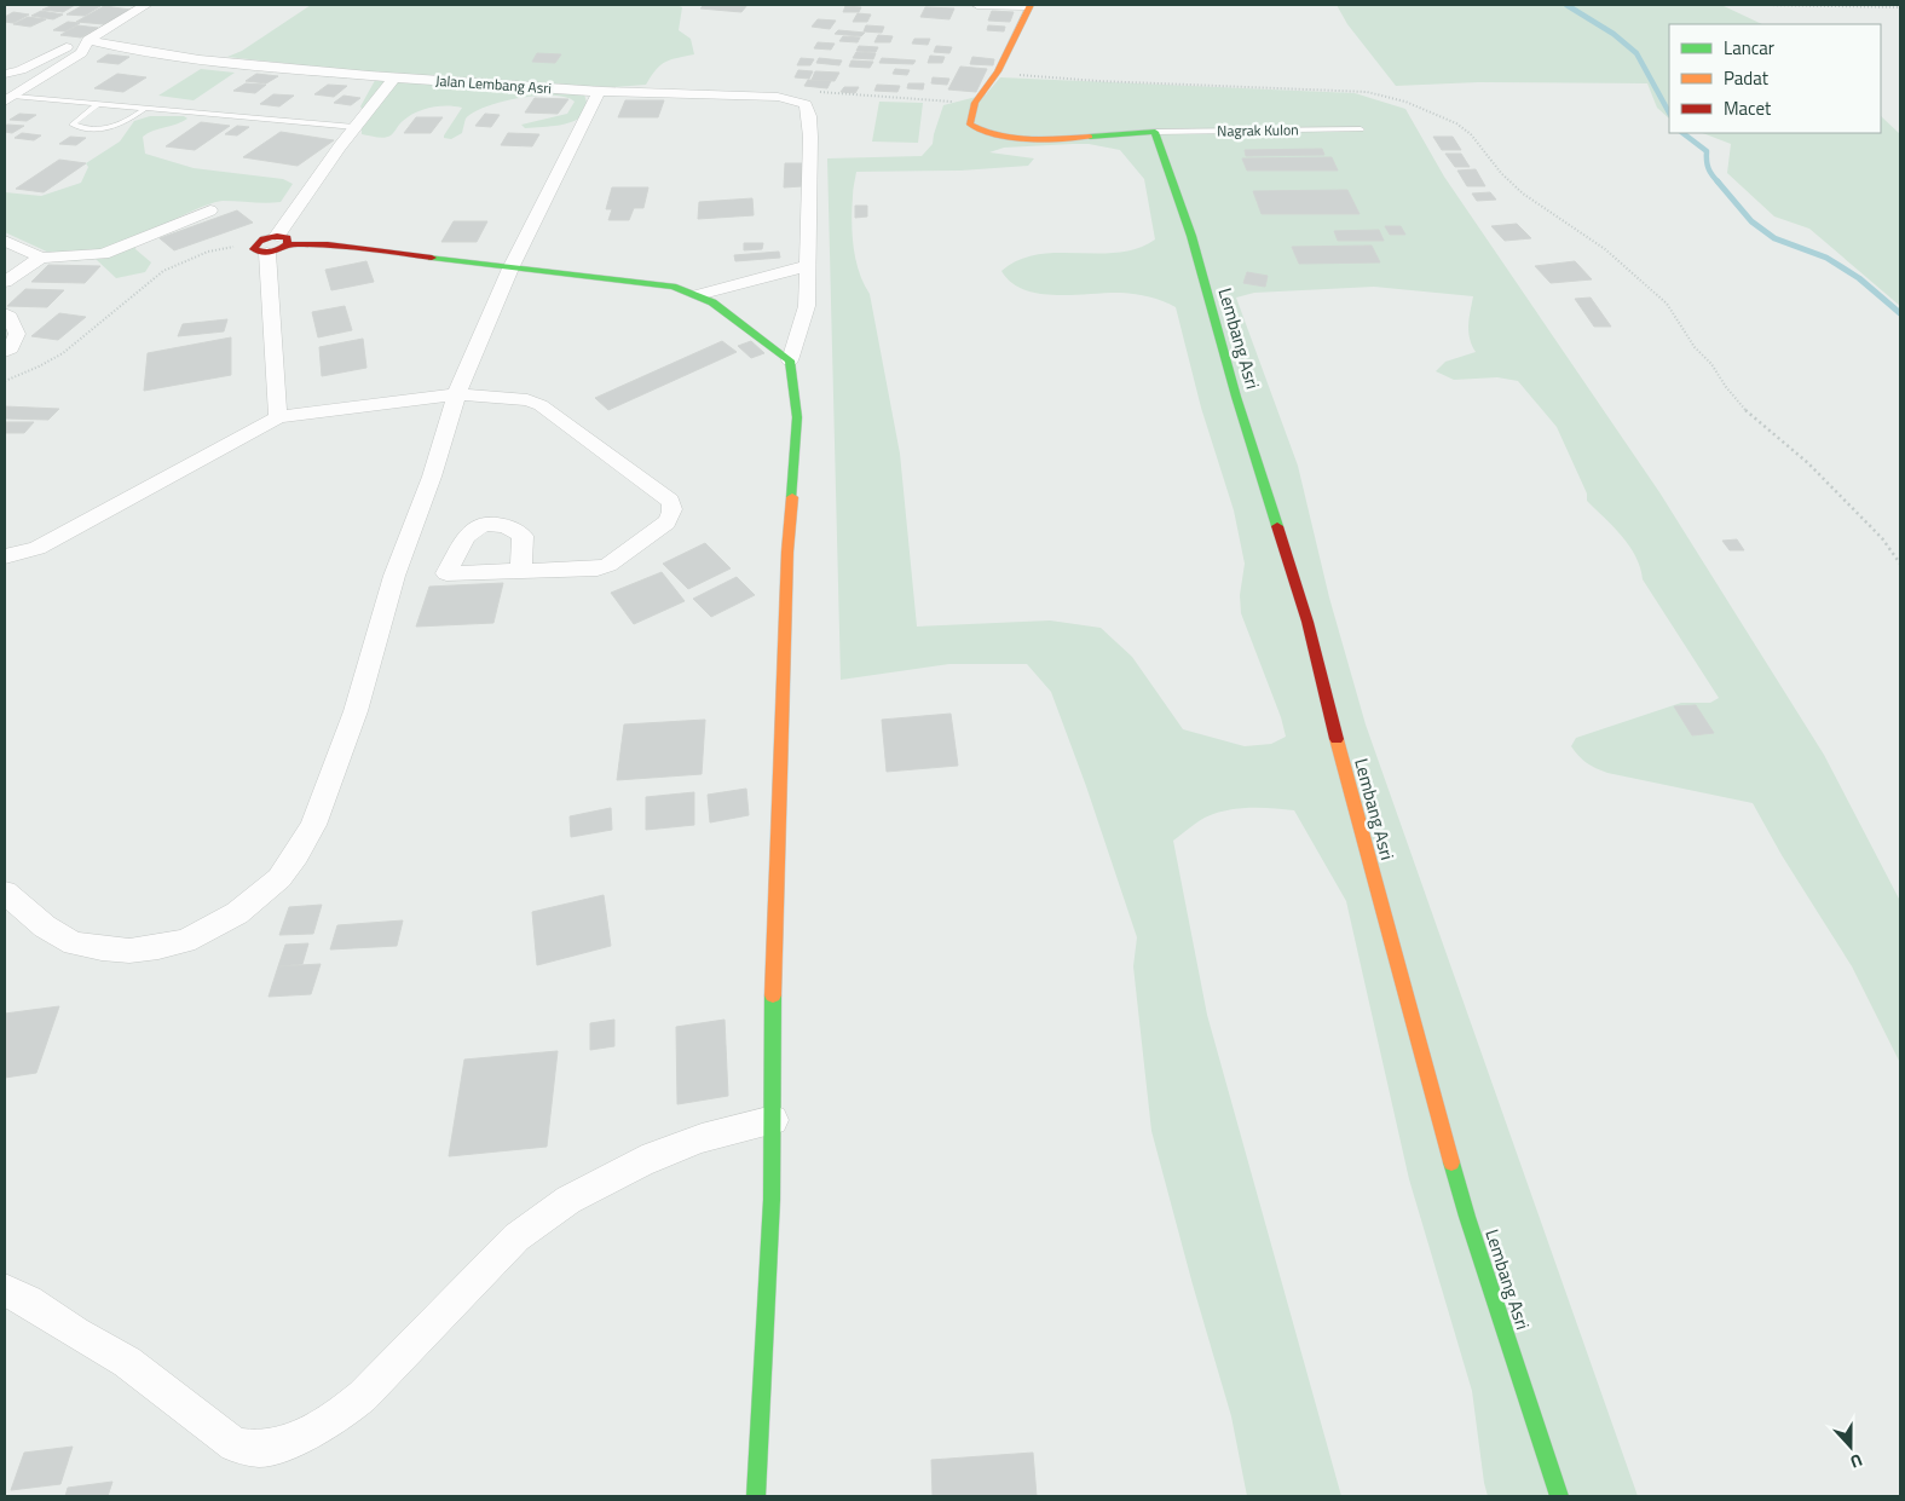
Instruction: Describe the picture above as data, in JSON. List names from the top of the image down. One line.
{"streets":{"street":["Jalan Lembang Asri","Lembang Asri"],"lane":["Nagrak Kulon"]},"crossings":[["Nagrak Kulon","Lembang Asri"]],"legend":["Lancar","Padat","Macet"],"north":"bottom"}
